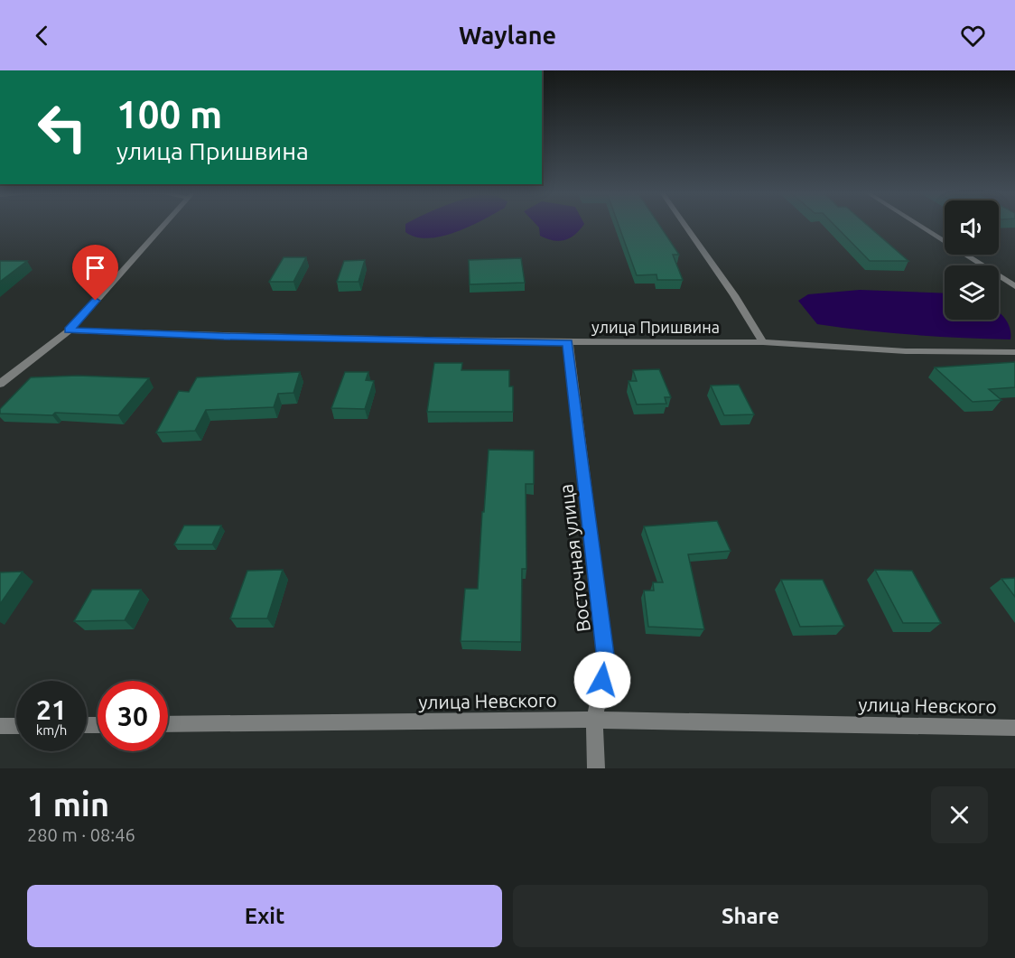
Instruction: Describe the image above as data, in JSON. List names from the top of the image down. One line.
{"streets":{"street":["улица Пришвина","Восточная улица","улица Невского"]},"crossings":[["улица Пришвина","Восточная улица"],["Восточная улица","улица Невского"]],"page":{"header":"Waylane","turn":["100 m","улица Пришвина"],"speed":"21 km/h","limit":"30","heading":["1 min","280 m · 08:46"],"buttons":["Exit","Share"]}}
